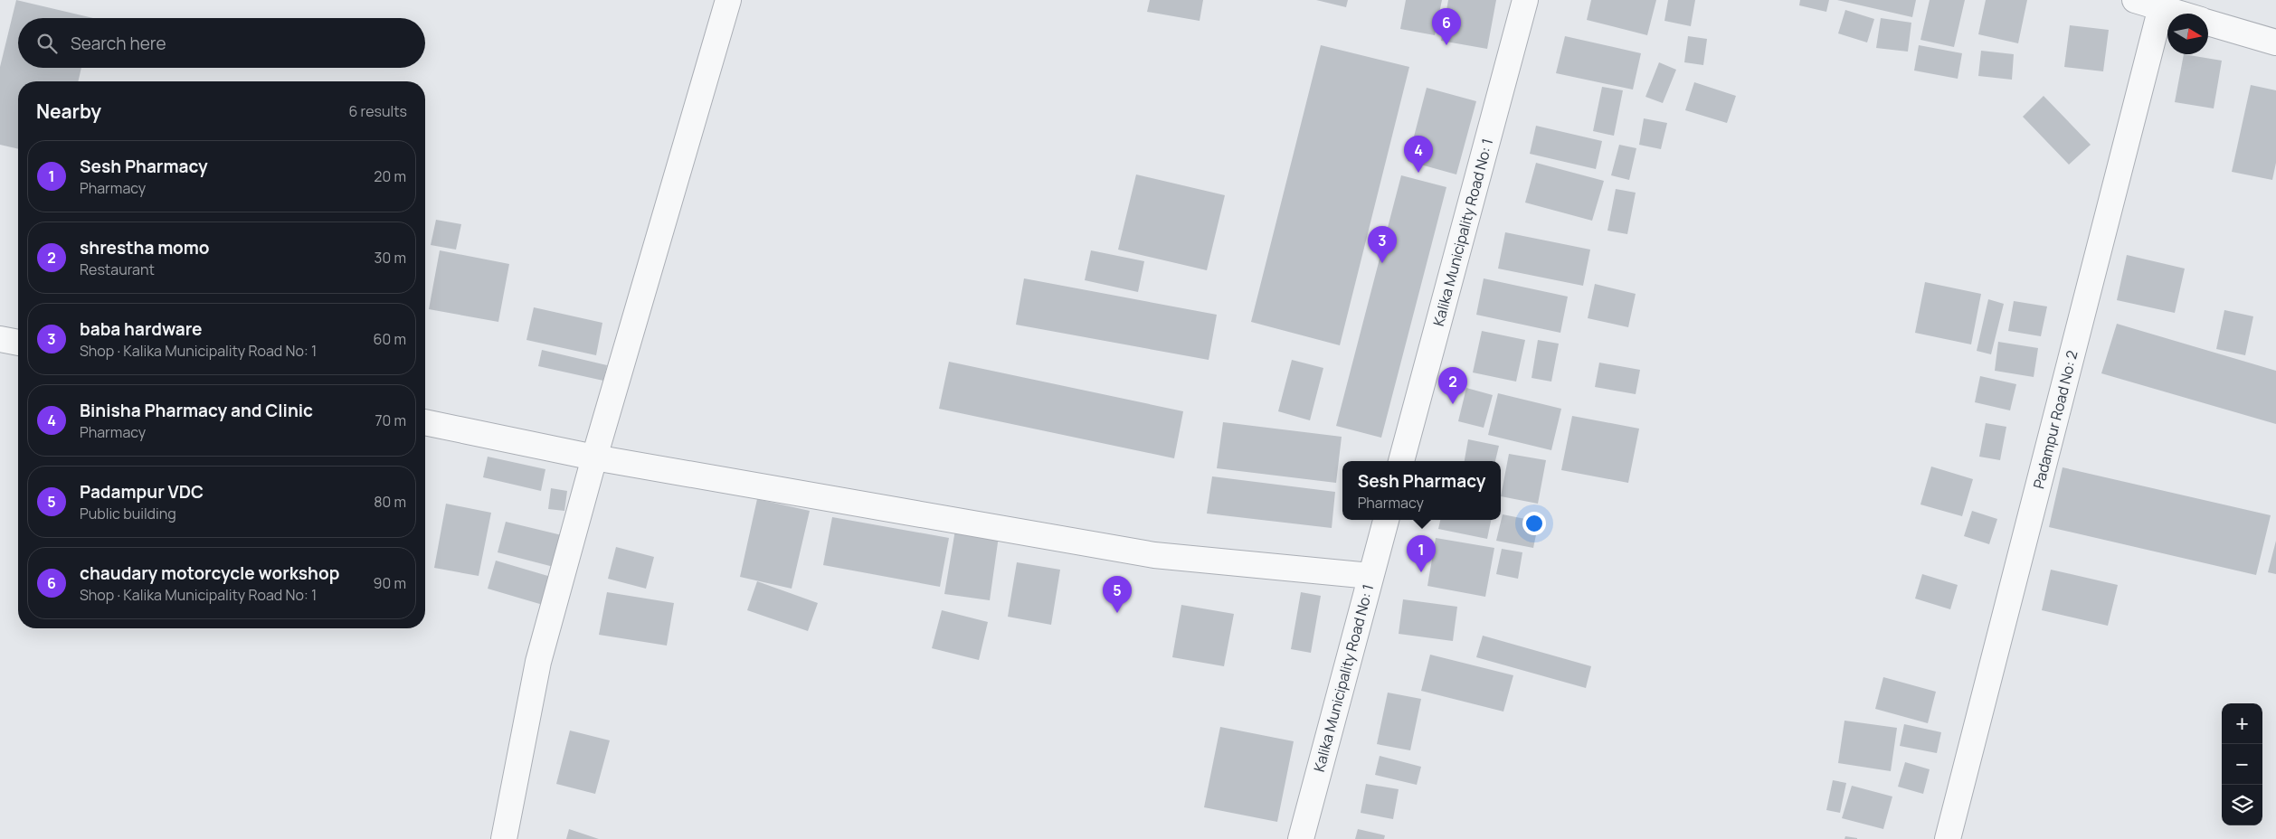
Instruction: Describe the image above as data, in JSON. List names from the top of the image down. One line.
{"streets":{"street":["Kalika Municipality Road No: 1","Padampur Road No: 2"]},"north":"right","page":{"pins":["6","4","3","2","1","5"],"search":"Search here","heading":["Nearby","6 results"],"list":[{"mark":"1","name":"Sesh Pharmacy","note":"Pharmacy","value":"20 m"},{"mark":"2","name":"shrestha momo","note":"Restaurant","value":"30 m"},{"mark":"3","name":"baba hardware","note":"Shop · Kalika Municipality Road No: 1","value":"60 m"},{"mark":"4","name":"Binisha Pharmacy and Clinic","note":"Pharmacy","value":"70 m"},{"mark":"5","name":"Padampur VDC","note":"Public building","value":"80 m"},{"mark":"6","name":"chaudary motorcycle workshop","note":"Shop · Kalika Municipality Road No: 1","value":"90 m"}],"popup":["Sesh Pharmacy","Pharmacy"],"map_buttons":["+","−"]}}
